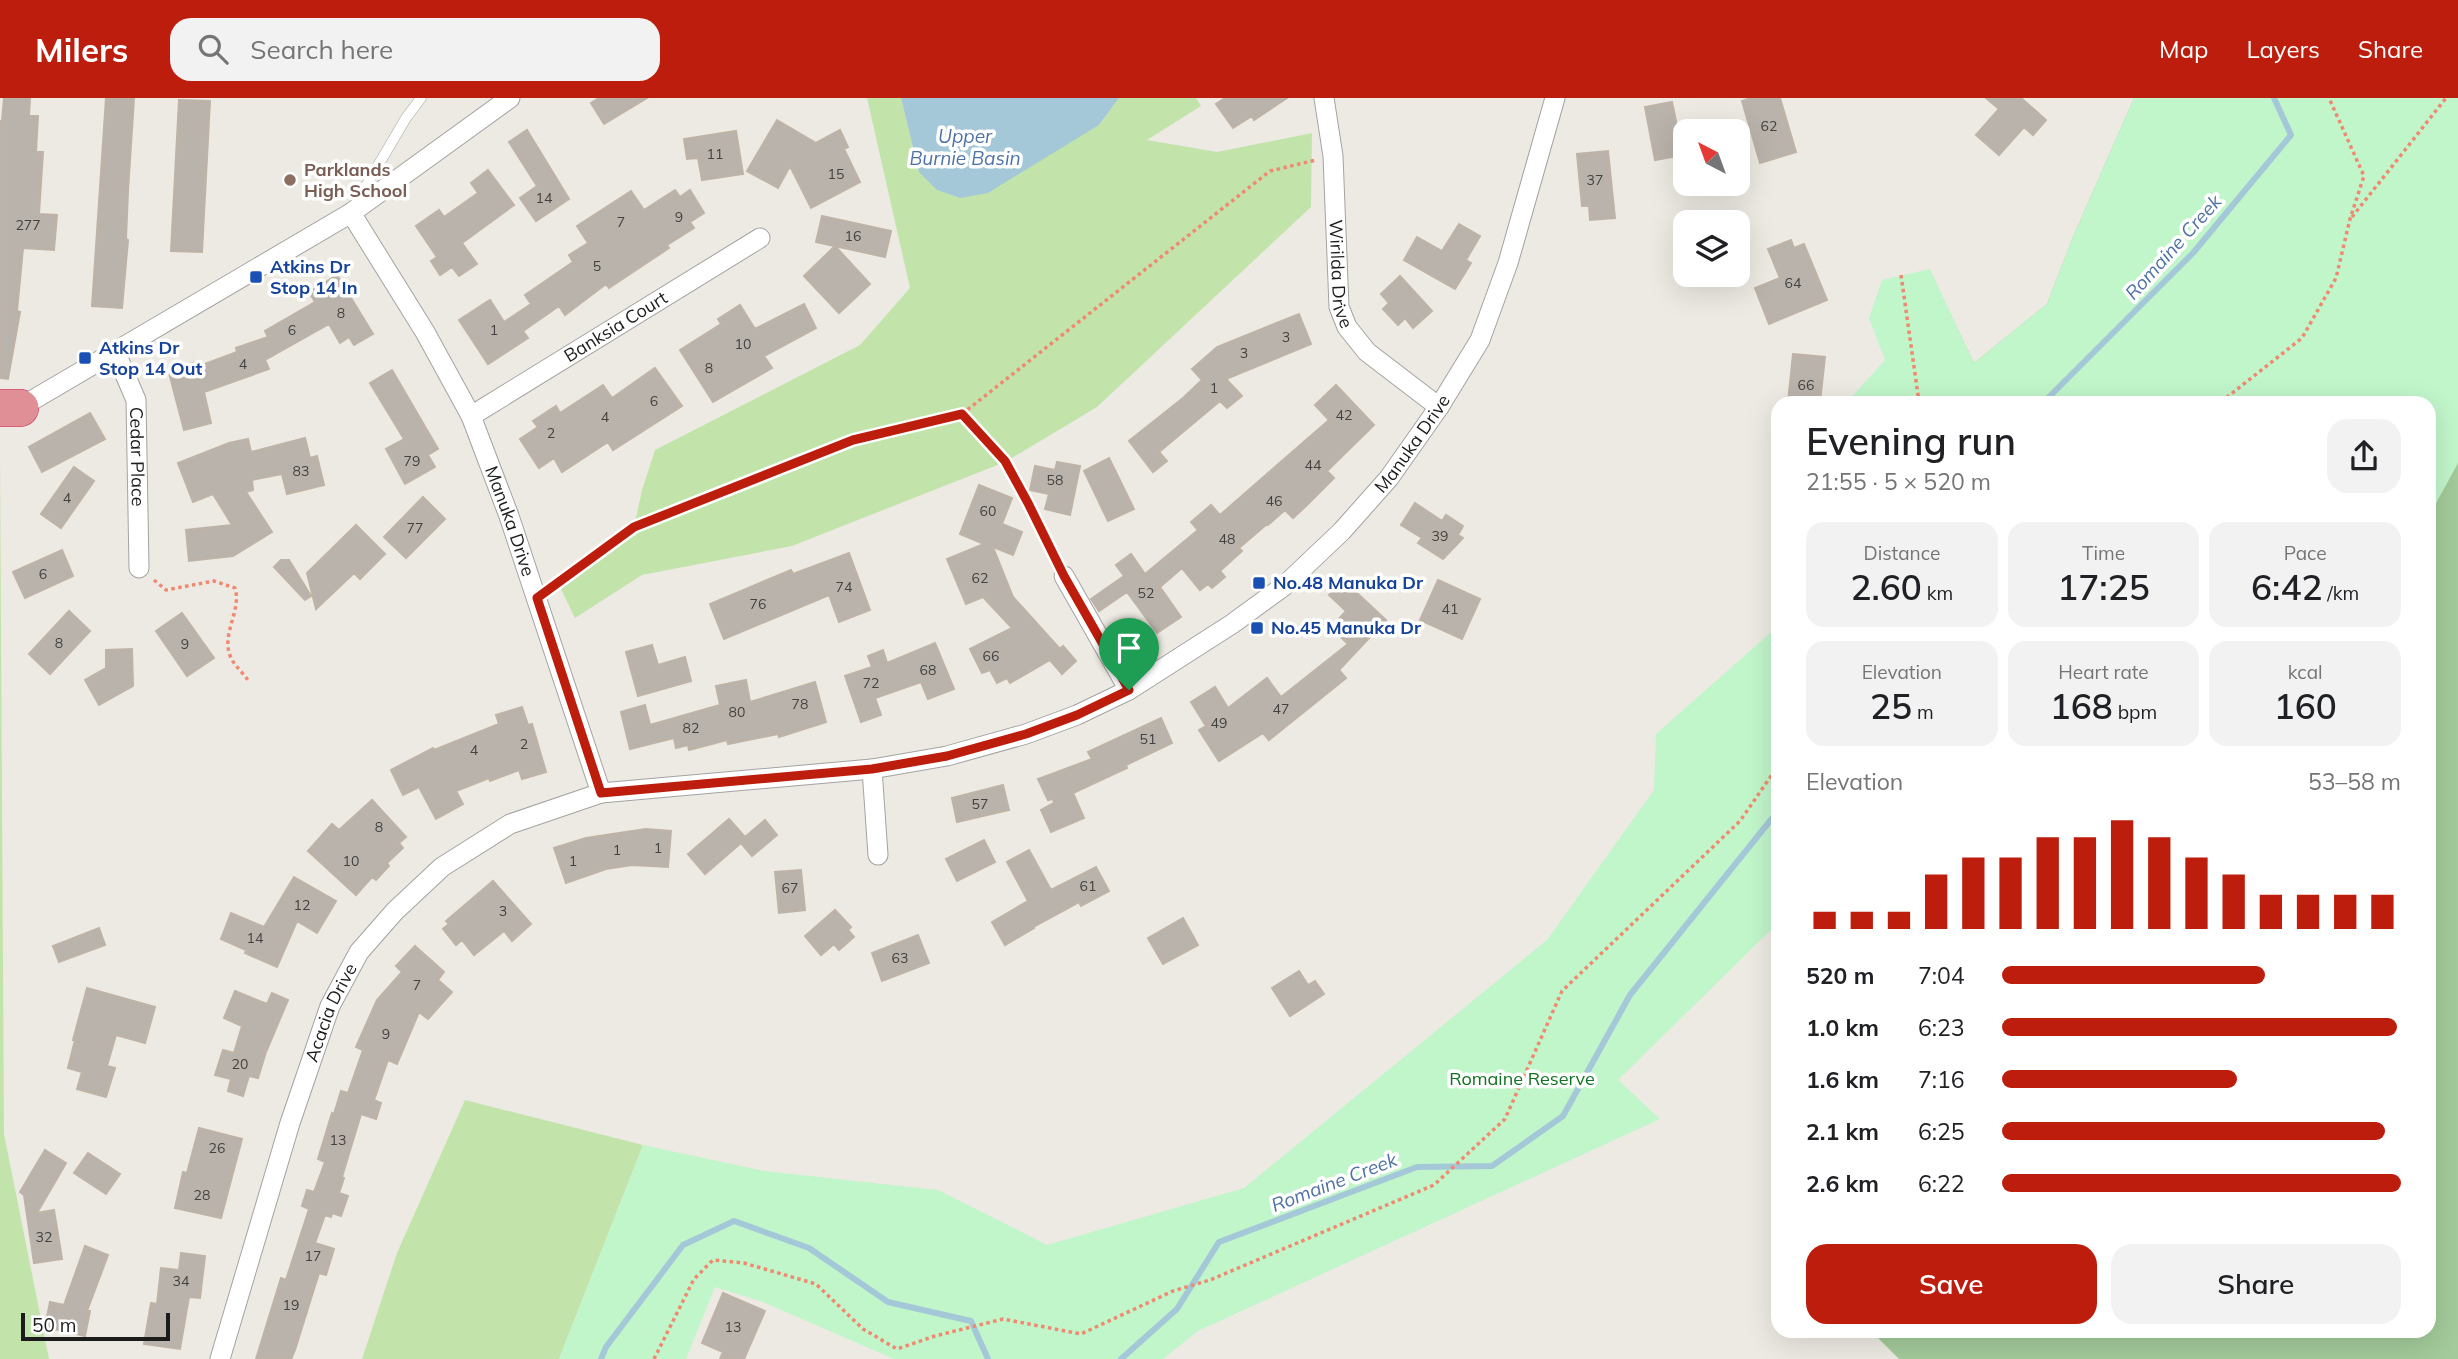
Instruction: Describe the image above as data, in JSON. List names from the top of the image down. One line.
{"streets":{"street":["Wirilda Drive","Banksia Court","Manuka Drive","Cedar Place","Acacia Drive"]},"crossings":[["Wirilda Drive","Manuka Drive"],["Banksia Court","Manuka Drive"],["Manuka Drive","Acacia Drive"]],"water":["Upper Burnie Basin","Romaine Creek"],"parks":["Romaine Reserve"],"places":{"other":["Parklands High School"],"transit":["Atkins Dr Stop 14 In","Atkins Dr Stop 14 Out","No.48 Manuka Dr","No.45 Manuka Dr"]},"house_numbers":["62","11","15","37","14","9","7","277","16","5","64","8","6","1","3","10","3","4","8","66","1","6","42","4","2","79","44","83","58","4","46","60","77","39","48","6","62","74","52","76","41","8","9","66","68","72","78","47","80","49","82","51","2","4","57","8","1","1","10","1","61","67","12","3","14","63","7","9","20","13","26","28","32","17","34","19","13"],"scale_bar":"50 m","north":"top left","page":{"header":"Milers","search":"Search here","nav":["Map","Layers","Share"],"heading":["Evening run","21:55 · 5 × 520 m"],"stats":[["Distance","2.60 km"],["Time","17:25"],["Pace","6:42 /km"],["Elevation","25 m"],["Heart rate","168 bpm"],["kcal","160"]],"chart":["Elevation","53–58 m"],"list":[{"name":"520 m","note":"7:04"},{"name":"1.0 km","note":"6:23"},{"name":"1.6 km","note":"7:16"},{"name":"2.1 km","note":"6:25"},{"name":"2.6 km","note":"6:22"}],"buttons":["Save","Share"],"scale":"50 m"}}
